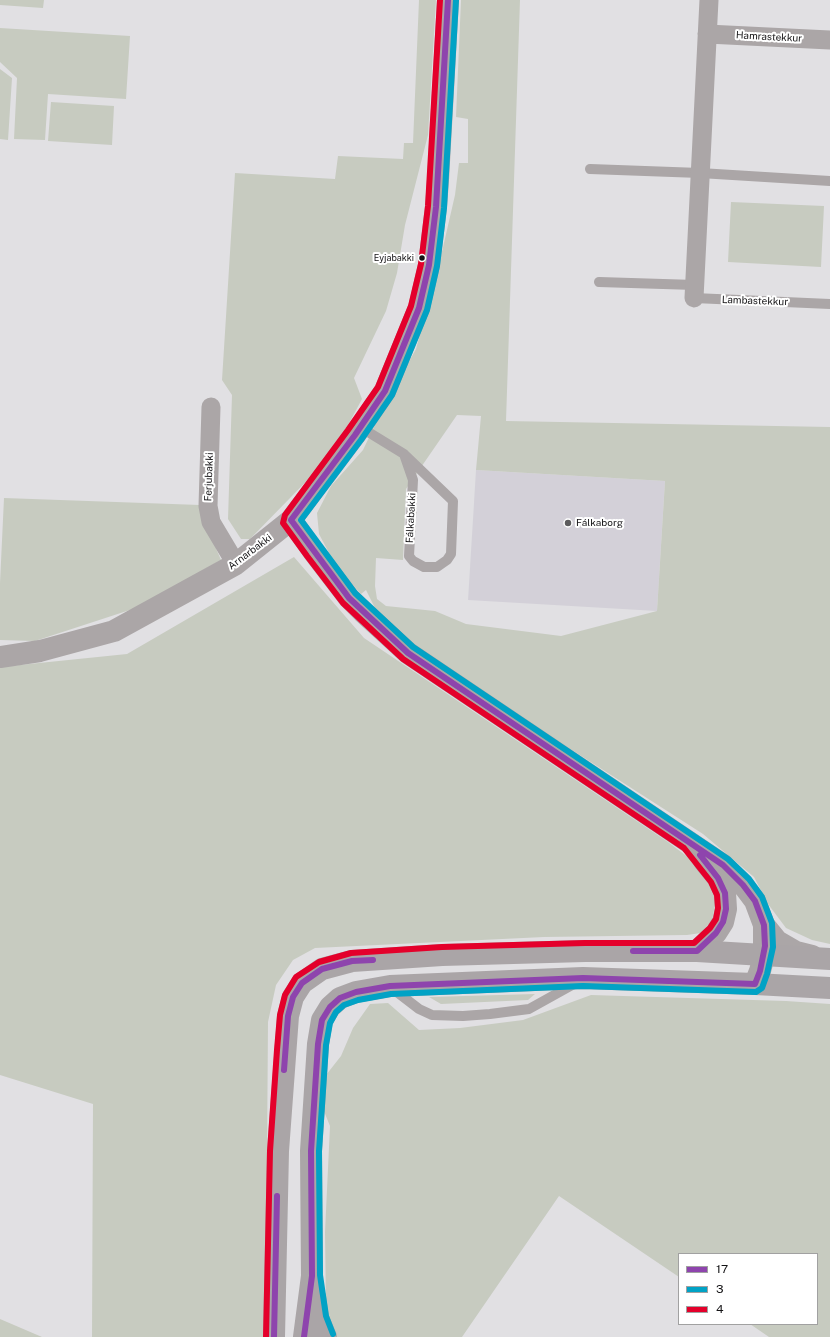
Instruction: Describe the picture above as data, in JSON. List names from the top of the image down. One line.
{"streets":{"street":["Hamrastekkur","Ferjubakki","Arnarbakki"],"lane":["Lambastekkur","Fálkabakki"]},"crossings":[["Ferjubakki","Arnarbakki"],["Fálkabakki","Arnarbakki"]],"places":["Eyjabakki","Fálkaborg"],"lines":["transit line 17","transit line 3","transit line 4"],"legend":["17","3","4"]}
